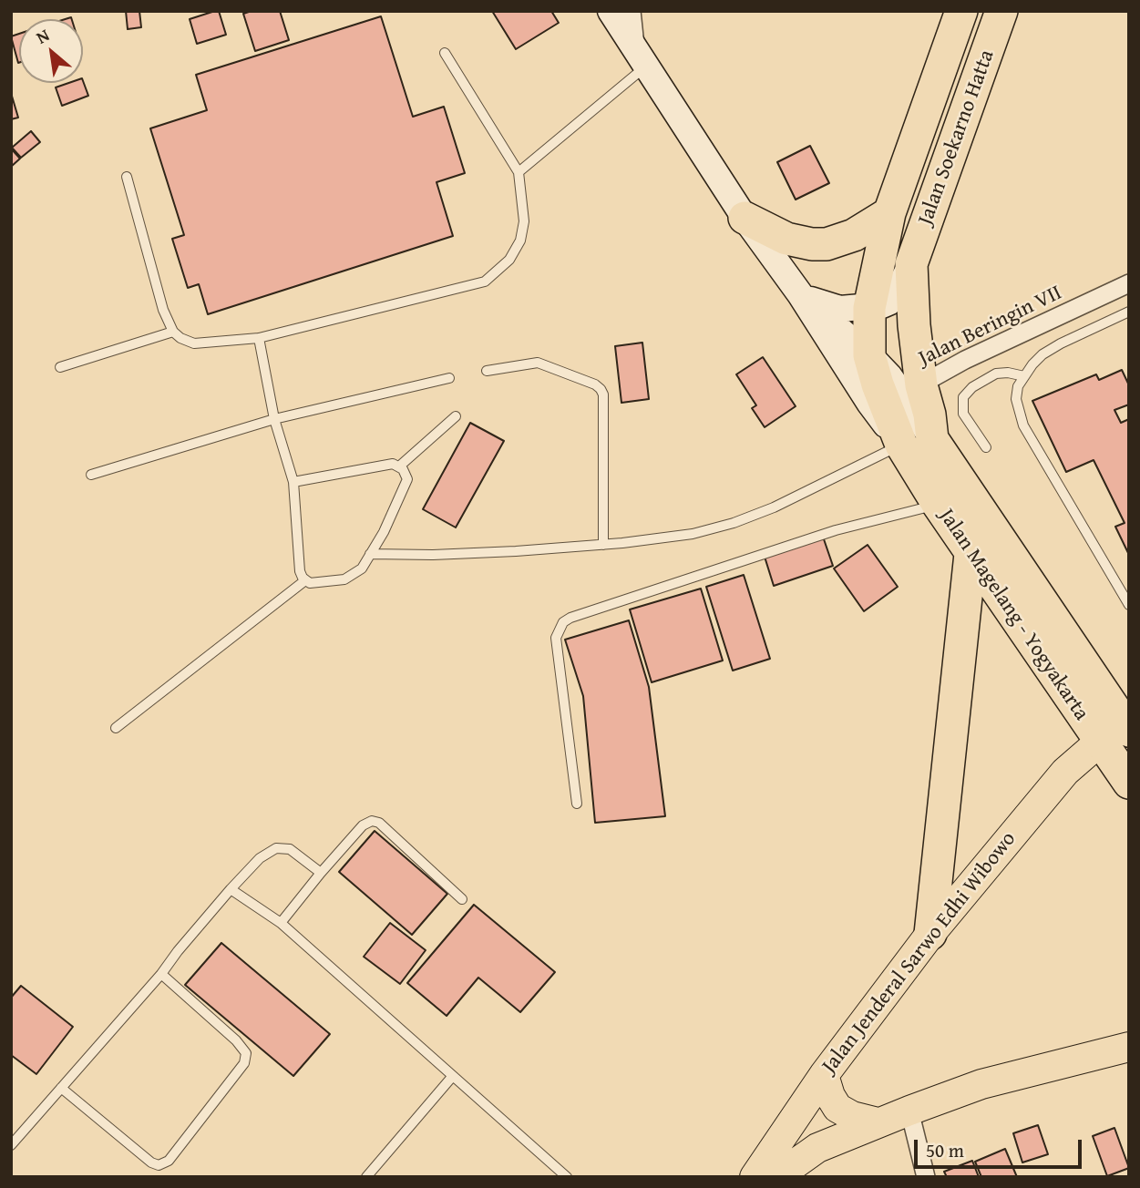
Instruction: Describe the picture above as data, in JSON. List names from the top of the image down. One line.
{"streets":{"highway":["Jalan Soekarno Hatta","Jalan Magelang - Yogyakarta"],"main road":["Jalan Jenderal Sarwo Edhi Wibowo"],"street":["Jalan Beringin VII"]},"crossings":[["Jalan Soekarno Hatta","Jalan Beringin VII"],["Jalan Soekarno Hatta","Jalan Magelang - Yogyakarta"],["Jalan Beringin VII","Jalan Magelang - Yogyakarta"],["Jalan Magelang - Yogyakarta","Jalan Jenderal Sarwo Edhi Wibowo"]],"scale_bar":"50 m","north":"top left"}
